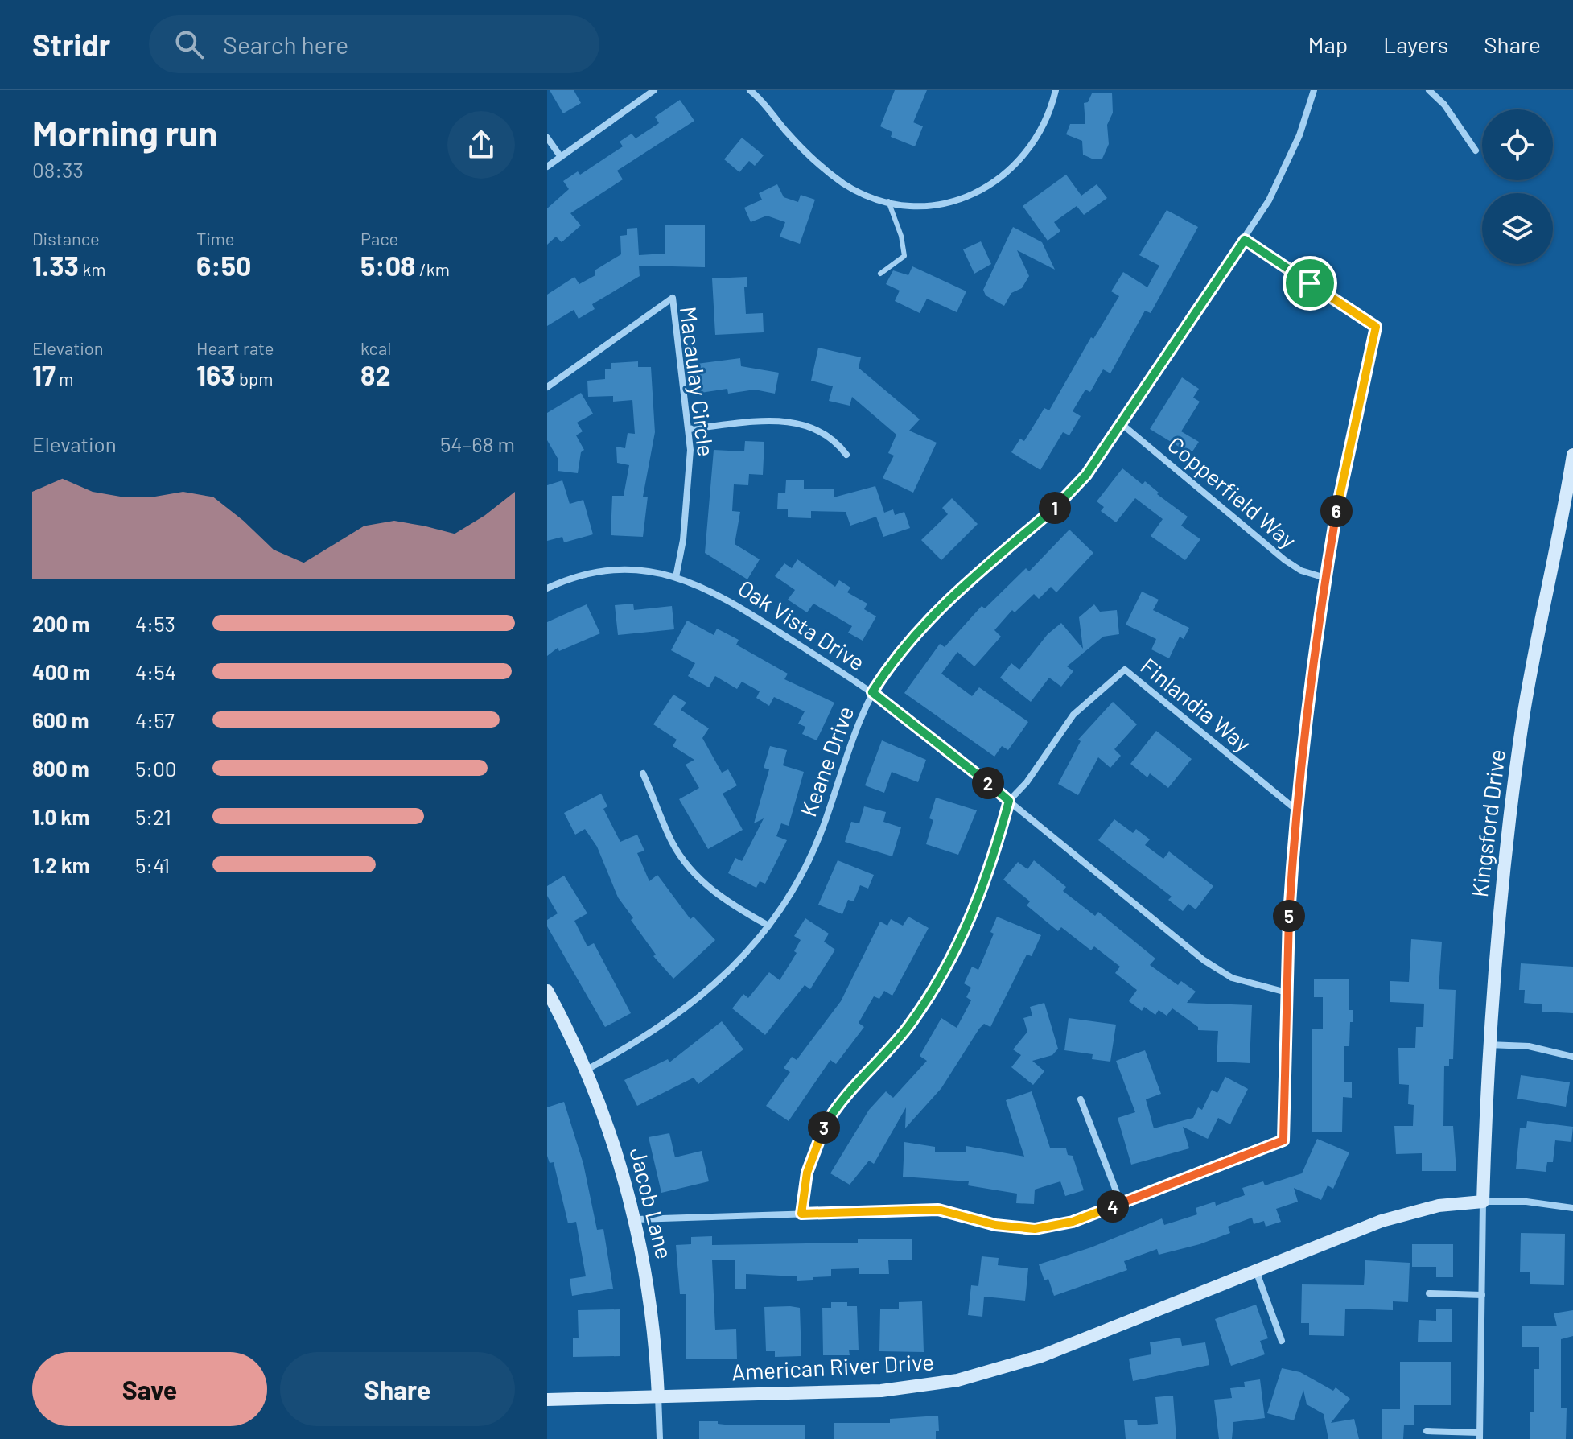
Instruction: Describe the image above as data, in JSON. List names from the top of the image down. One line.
{"streets":{"street":["Macaulay Circle","Copperfield Way","Oak Vista Drive","Finlandia Way","Keane Drive","Kingsford Drive","Jacob Lane","American River Drive"]},"crossings":[["Macaulay Circle","Oak Vista Drive"],["Copperfield Way","Keane Drive"],["Oak Vista Drive","Finlandia Way"],["Oak Vista Drive","Keane Drive"],["Keane Drive","Jacob Lane"],["Kingsford Drive","American River Drive"],["Jacob Lane","American River Drive"]],"page":{"header":"Stridr","search":"Search here","nav":["Map","Layers","Share"],"heading":["Morning run","08:33"],"stats":[["Distance","1.33 km"],["Time","6:50"],["Pace","5:08 /km"],["Elevation","17 m"],["Heart rate","163 bpm"],["kcal","82"]],"chart":["Elevation","54–68 m"],"pins":["1","6","2","5","3","4"],"list":[{"name":"200 m","note":"4:53"},{"name":"400 m","note":"4:54"},{"name":"600 m","note":"4:57"},{"name":"800 m","note":"5:00"},{"name":"1.0 km","note":"5:21"},{"name":"1.2 km","note":"5:41"}],"buttons":["Save","Share"]}}
